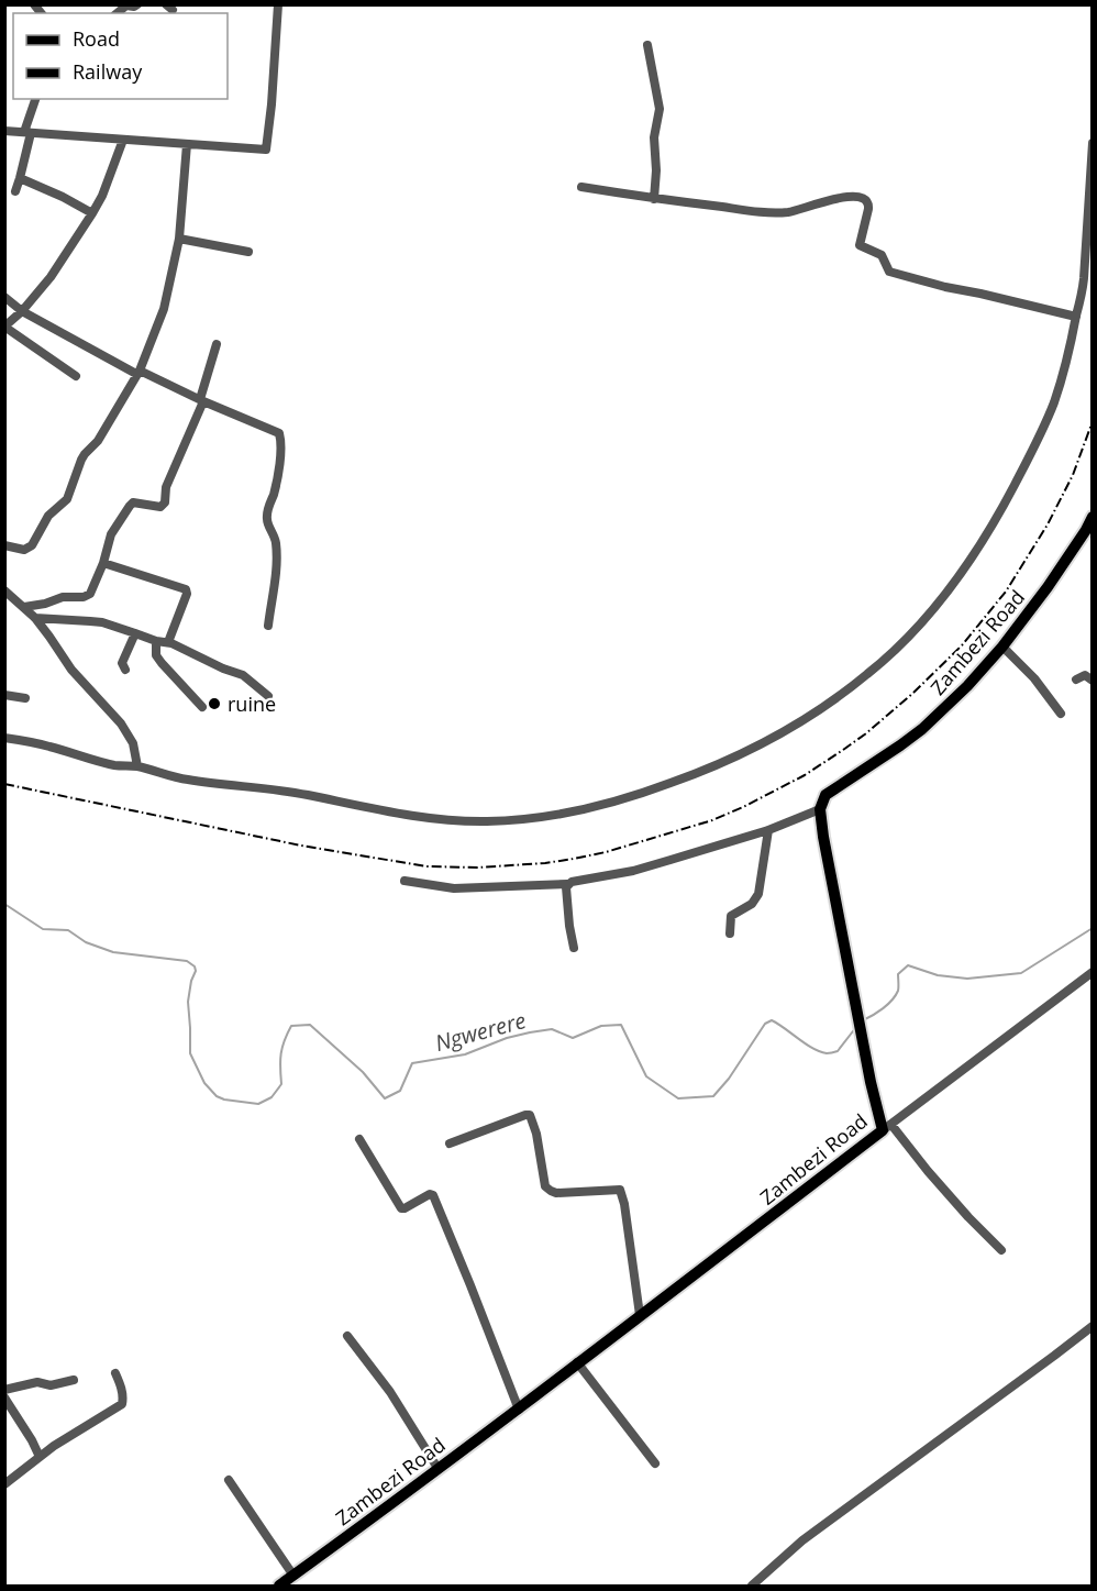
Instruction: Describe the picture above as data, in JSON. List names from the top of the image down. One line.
{"streets":{"main road":["Zambezi Road"]},"water":["Ngwerere"],"places":["ruine"],"legend":["Road","Railway"]}
